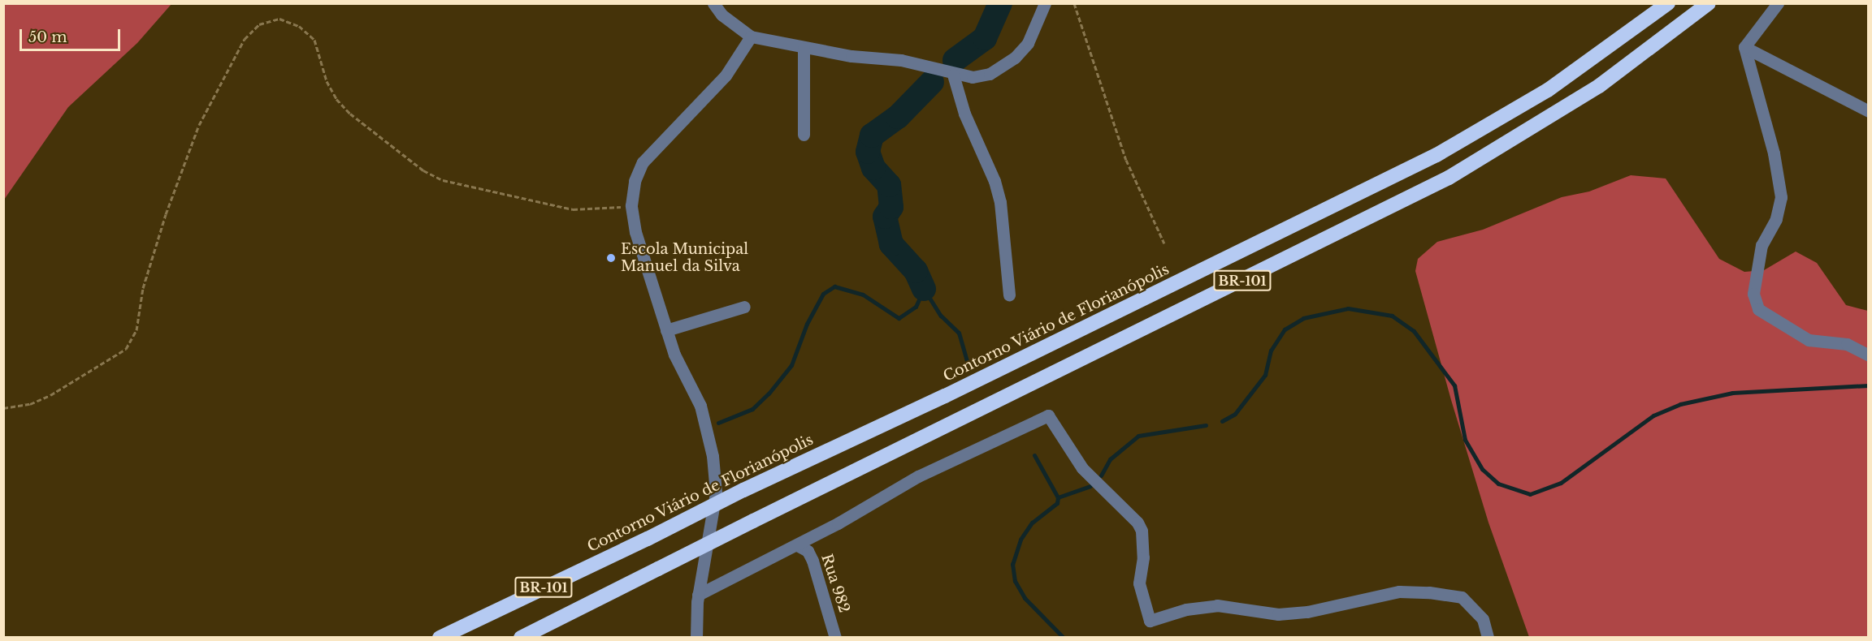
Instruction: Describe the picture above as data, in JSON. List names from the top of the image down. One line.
{"streets":{"highway":["BR-101","Contorno Viário de Florianópolis"],"street":["Rua 982"]},"places":["Escola Municipal Manuel da Silva"],"scale_bar":"50 m"}
